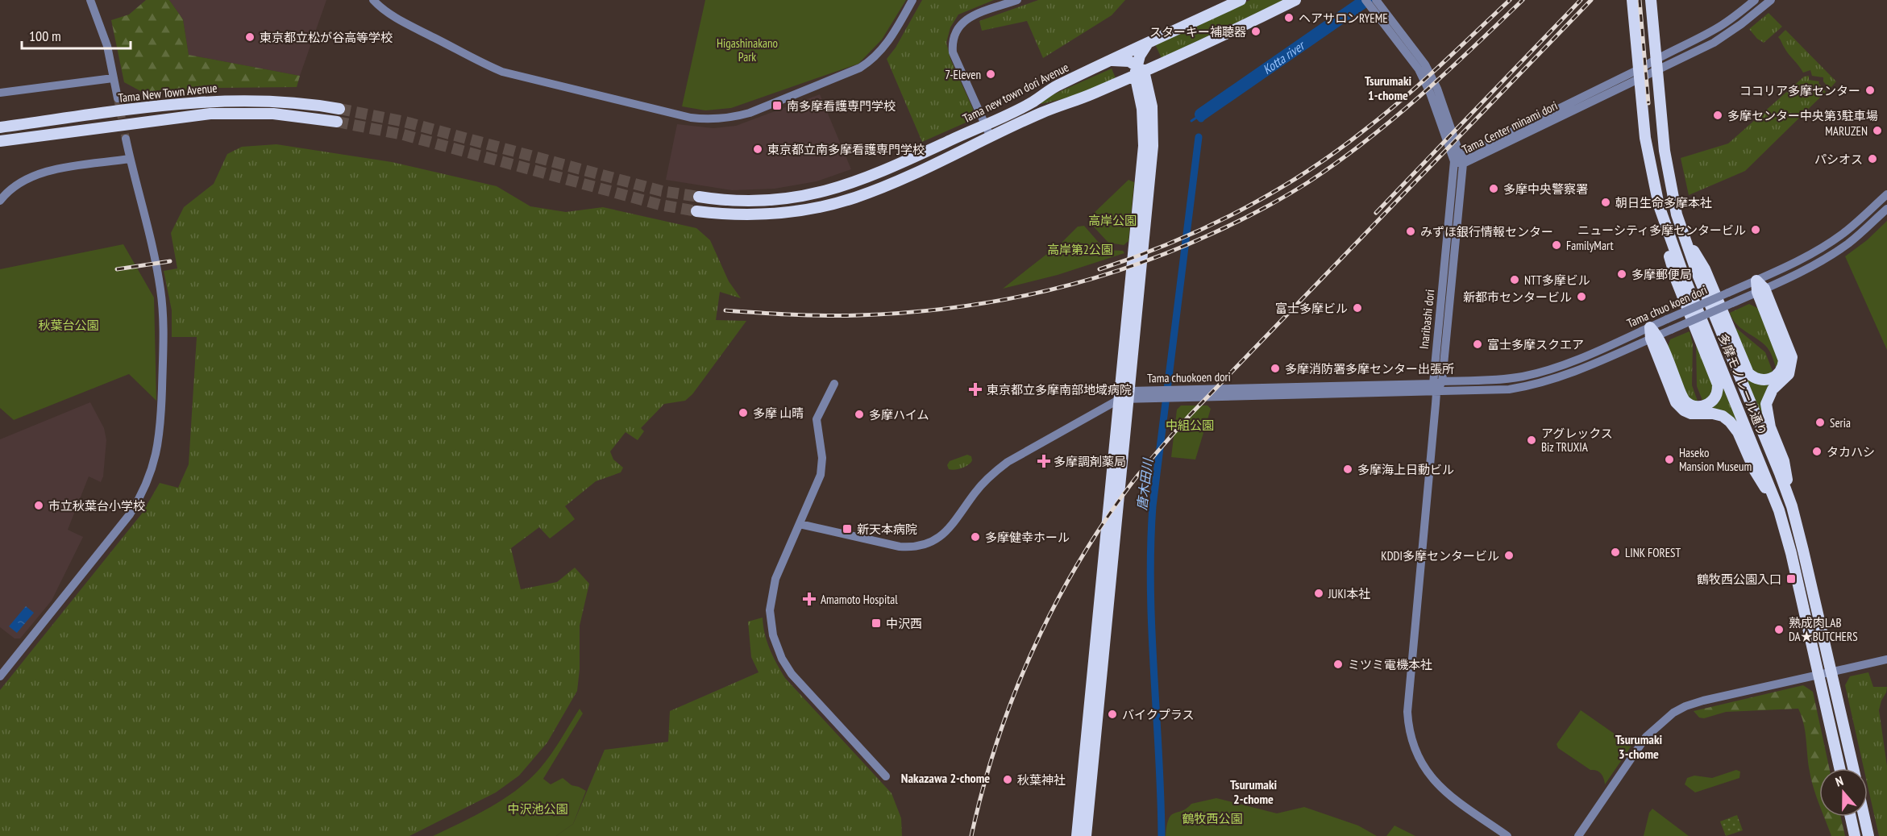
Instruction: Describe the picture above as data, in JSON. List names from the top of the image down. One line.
{"streets":{"main road":["Tama New Town Avenue","Tama new town dori Avenue","多摩モノレール通り"],"street":["Tama Center minami dori","Tama chuo koen dori","Inaribashi dori","Tama chuokoen dori"]},"crossings":[["Tama Center minami dori","Inaribashi dori"],["Tama Center minami dori","多摩モノレール通り"],["Tama chuo koen dori","Inaribashi dori"],["Tama chuo koen dori","Tama chuokoen dori"],["Inaribashi dori","Tama chuokoen dori"]],"districts":["Tsurumaki 1-chome","Tsurumaki 3-chome","Nakazawa 2-chome","Tsurumaki 2-chome"],"water":["Kotta river","唐木田川"],"parks":["Higashinakano Park","高岸公園","高岸第2公園","秋葉台公園","中組公園","中沢池公園","鶴牧西公園"],"places":{"other":["ヘアサロンRYEME","スターキー補聴器","東京都立松が谷高等学校","7-Eleven","ココリア多摩センター","多摩センター中央第3駐車場","MARUZEN","東京都立南多摩看護専門学校","パシオス","多摩中央警察署","朝日生命多摩本社","ニューシティ多摩センタービル","みずほ銀行情報センター","FamilyMart","多摩郵便局","NTT多摩ビル","新都市センタービル","富士多摩ビル","富士多摩スクエア","多摩消防署多摩センター出張所","多摩 山晴","多摩ハイム","Seria","アグレックス Biz TRUXIA","タカハシ","Haseko Mansion Museum","多摩海上日動ビル","市立秋葉台小学校","多摩健幸ホール","LINK FOREST","KDDI多摩センタービル","JUKI本社","熟成肉LAB DA★BUTCHERS","ミツミ電機本社","バイクプラス","秋葉神社"],"transit":["南多摩看護専門学校","新天本病院","鶴牧西公園入口","中沢西"],"health":["東京都立多摩南部地域病院","多摩調剤薬局","Amamoto Hospital"]},"scale_bar":"100 m","north":"top"}
